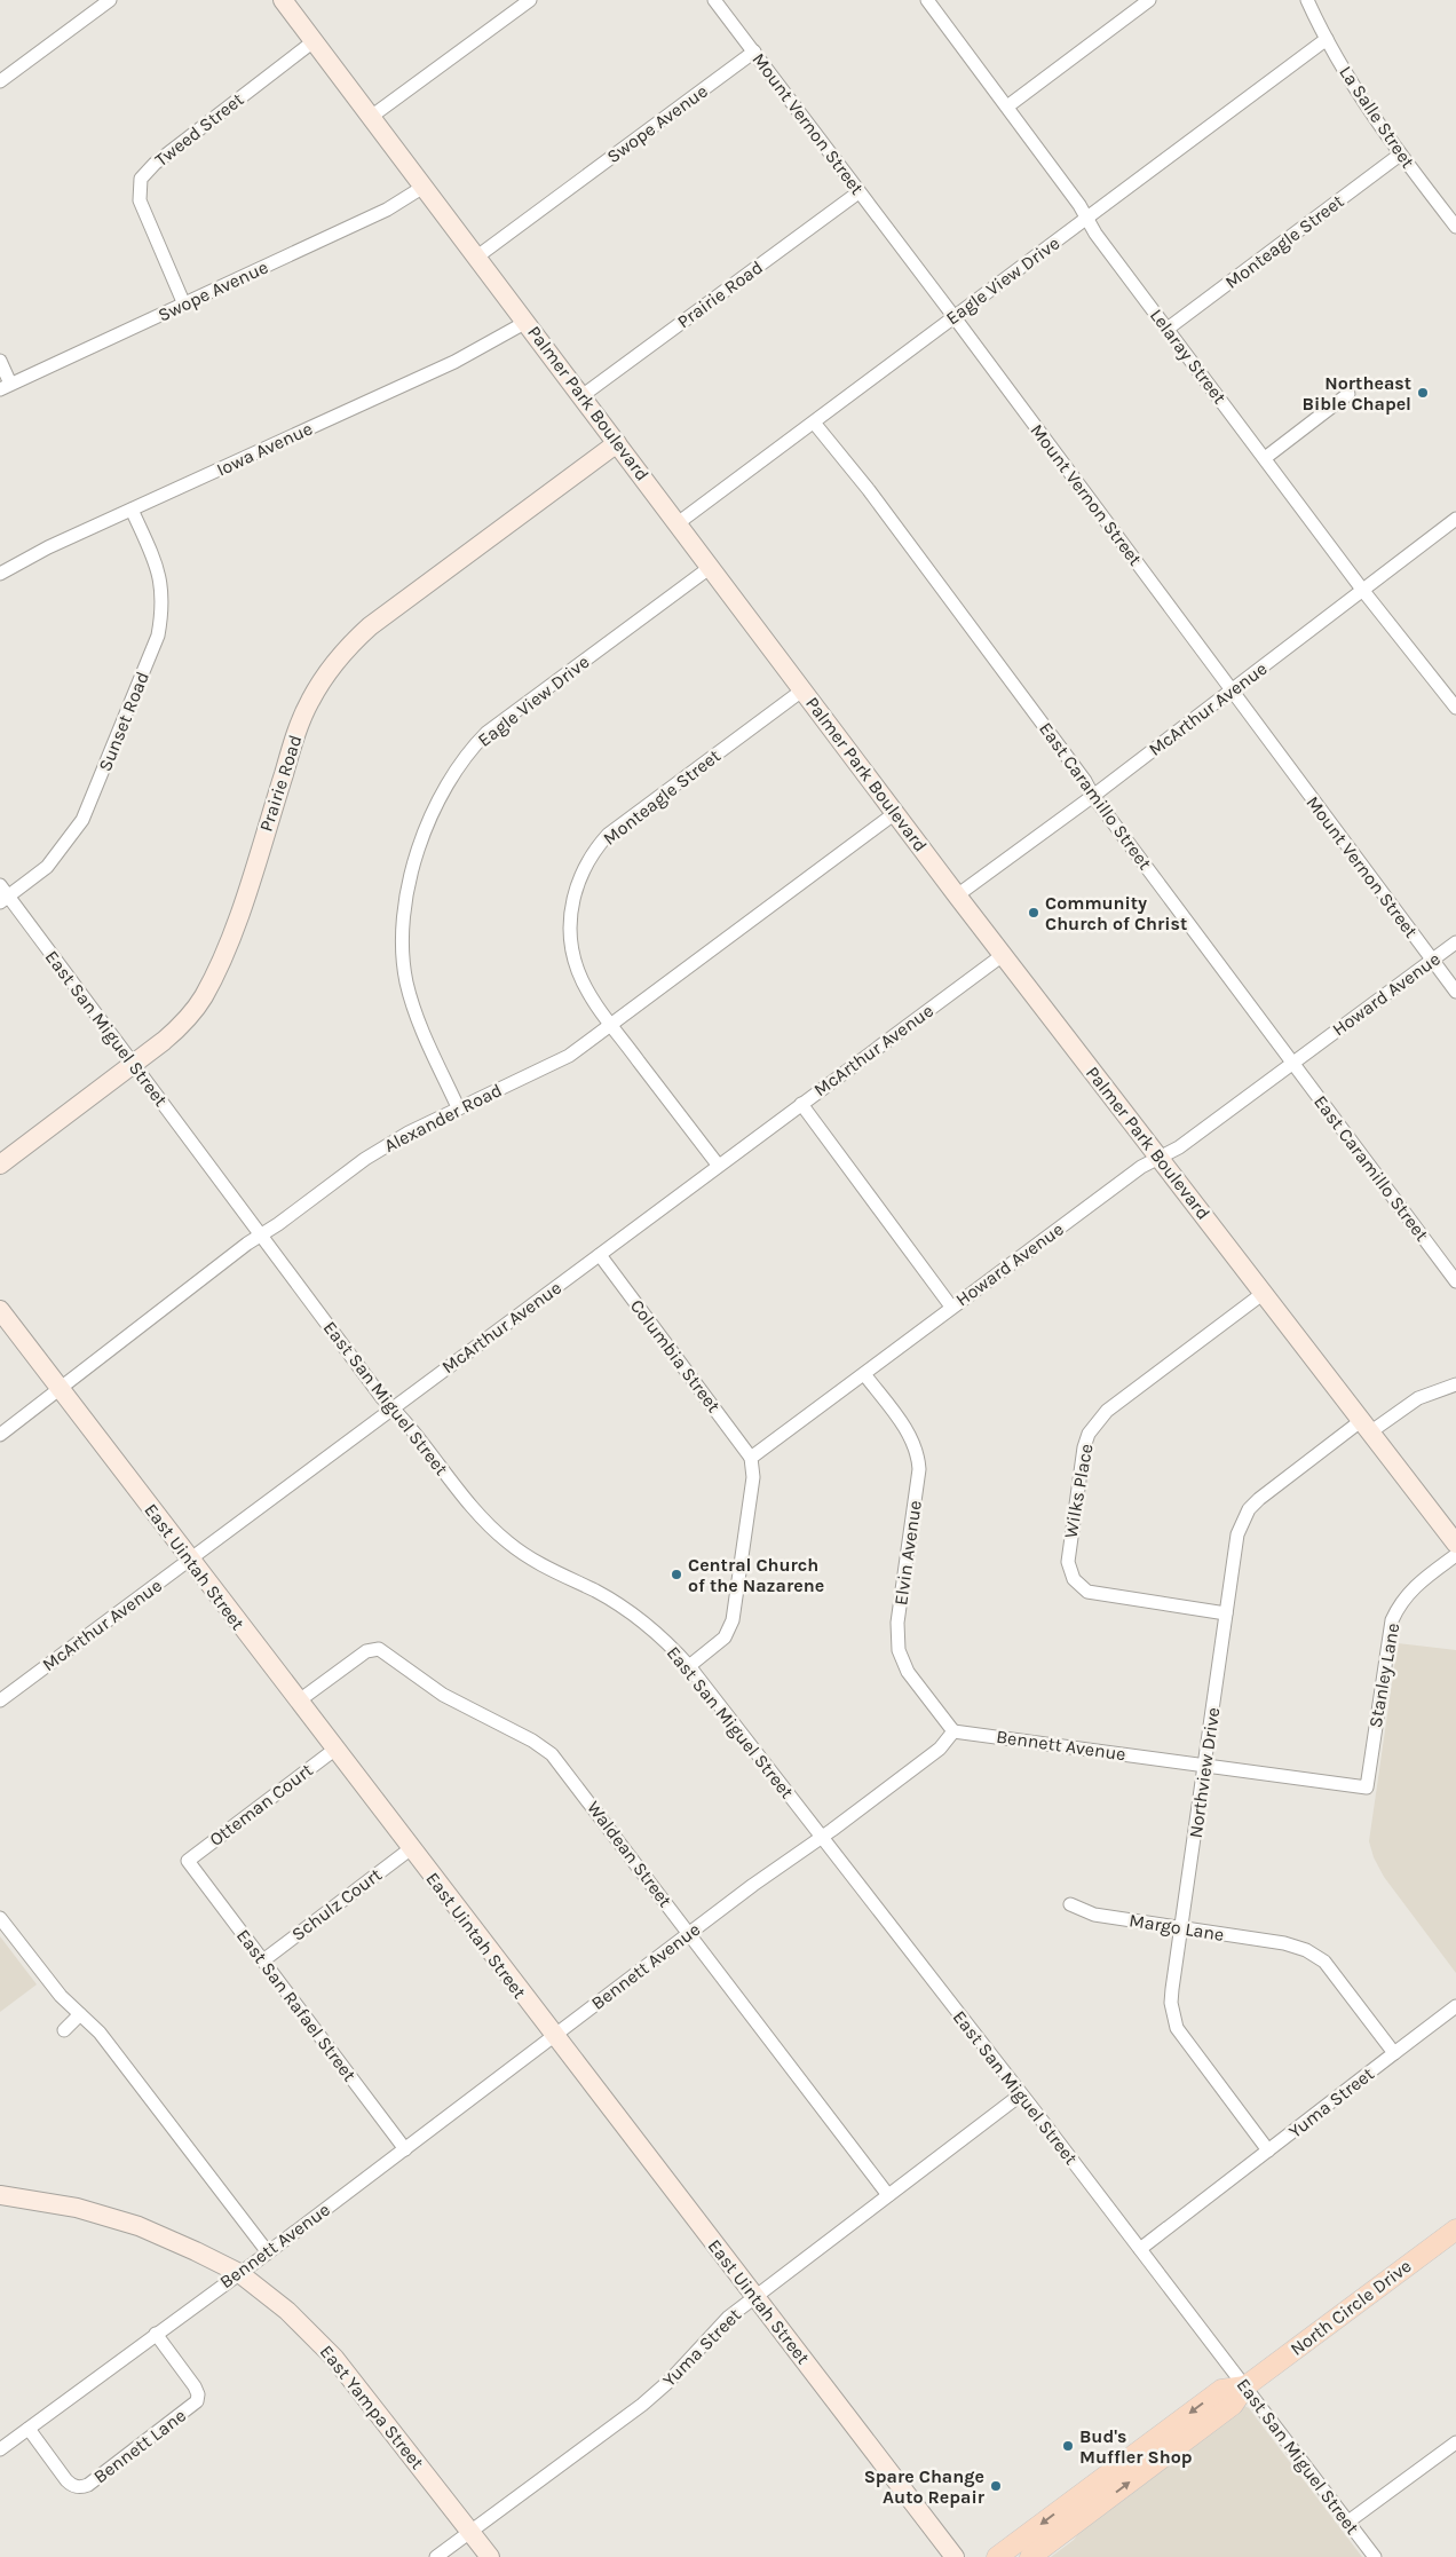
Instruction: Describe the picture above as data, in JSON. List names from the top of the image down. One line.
{"streets":{"main road":["Prairie Road","Palmer Park Boulevard","East Uintah Street","North Circle Drive","East Yampa Street"],"street":["La Salle Street","Swope Avenue","Mount Vernon Street","Tweed Street","Monteagle Street","Eagle View Drive","Lelaray Street","Iowa Avenue","McArthur Avenue","Sunset Road","East Caramillo Street","Howard Avenue","East San Miguel Street","Alexander Road","Columbia Street","Wilks Place","Elvin Avenue","Stanley Lane","Bennett Avenue","Northview Drive","Otteman Court","Waldean Street","Schulz Court","Margo Lane","East San Rafael Street","Yuma Street","Bennett Lane"]},"crossings":[["La Salle Street","Monteagle Street"],["La Salle Street","Eagle View Drive"],["Swope Avenue","Mount Vernon Street"],["Swope Avenue","Tweed Street"],["Swope Avenue","Palmer Park Boulevard"],["Mount Vernon Street","Eagle View Drive"],["Mount Vernon Street","Prairie Road"],["Mount Vernon Street","McArthur Avenue"],["Mount Vernon Street","Howard Avenue"],["Tweed Street","Palmer Park Boulevard"],["Monteagle Street","Lelaray Street"],["Monteagle Street","Palmer Park Boulevard"],["Monteagle Street","McArthur Avenue"],["Monteagle Street","Alexander Road"],["Eagle View Drive","Lelaray Street"],["Eagle View Drive","Palmer Park Boulevard"],["Eagle View Drive","East Caramillo Street"],["Eagle View Drive","Alexander Road"],["Prairie Road","Palmer Park Boulevard"],["Prairie Road","East San Miguel Street"],["Lelaray Street","McArthur Avenue"],["Palmer Park Boulevard","Iowa Avenue"],["Palmer Park Boulevard","McArthur Avenue"],["Palmer Park Boulevard","Howard Avenue"],["Palmer Park Boulevard","Alexander Road"],["Palmer Park Boulevard","Wilks Place"],["Palmer Park Boulevard","Northview Drive"],["Iowa Avenue","Sunset Road"],["McArthur Avenue","East Caramillo Street"],["McArthur Avenue","East San Miguel Street"],["McArthur Avenue","Columbia Street"],["McArthur Avenue","East Uintah Street"],["Sunset Road","East San Miguel Street"],["East Caramillo Street","Howard Avenue"],["Howard Avenue","Columbia Street"],["Howard Avenue","Elvin Avenue"],["East San Miguel Street","Alexander Road"],["East San Miguel Street","Bennett Avenue"],["East San Miguel Street","Yuma Street"],["East San Miguel Street","North Circle Drive"],["Alexander Road","East Uintah Street"],["Wilks Place","Northview Drive"],["Elvin Avenue","Bennett Avenue"],["East Uintah Street","Bennett Avenue"],["East Uintah Street","Otteman Court"],["East Uintah Street","Waldean Street"],["East Uintah Street","Schulz Court"],["East Uintah Street","Yuma Street"],["Stanley Lane","Bennett Avenue"],["Bennett Avenue","Northview Drive"],["Bennett Avenue","Waldean Street"],["Bennett Avenue","East San Rafael Street"],["Bennett Avenue","East Yampa Street"],["Bennett Avenue","Bennett Lane"],["Northview Drive","Margo Lane"],["Northview Drive","Yuma Street"],["Otteman Court","East San Rafael Street"],["Waldean Street","Yuma Street"],["Schulz Court","East San Rafael Street"],["Margo Lane","Yuma Street"],["Yuma Street","East Yampa Street"]],"places":["Northeast Bible Chapel","Community Church of Christ","Central Church of the Nazarene","Bud's Muffler Shop","Spare Change Auto Repair"]}
